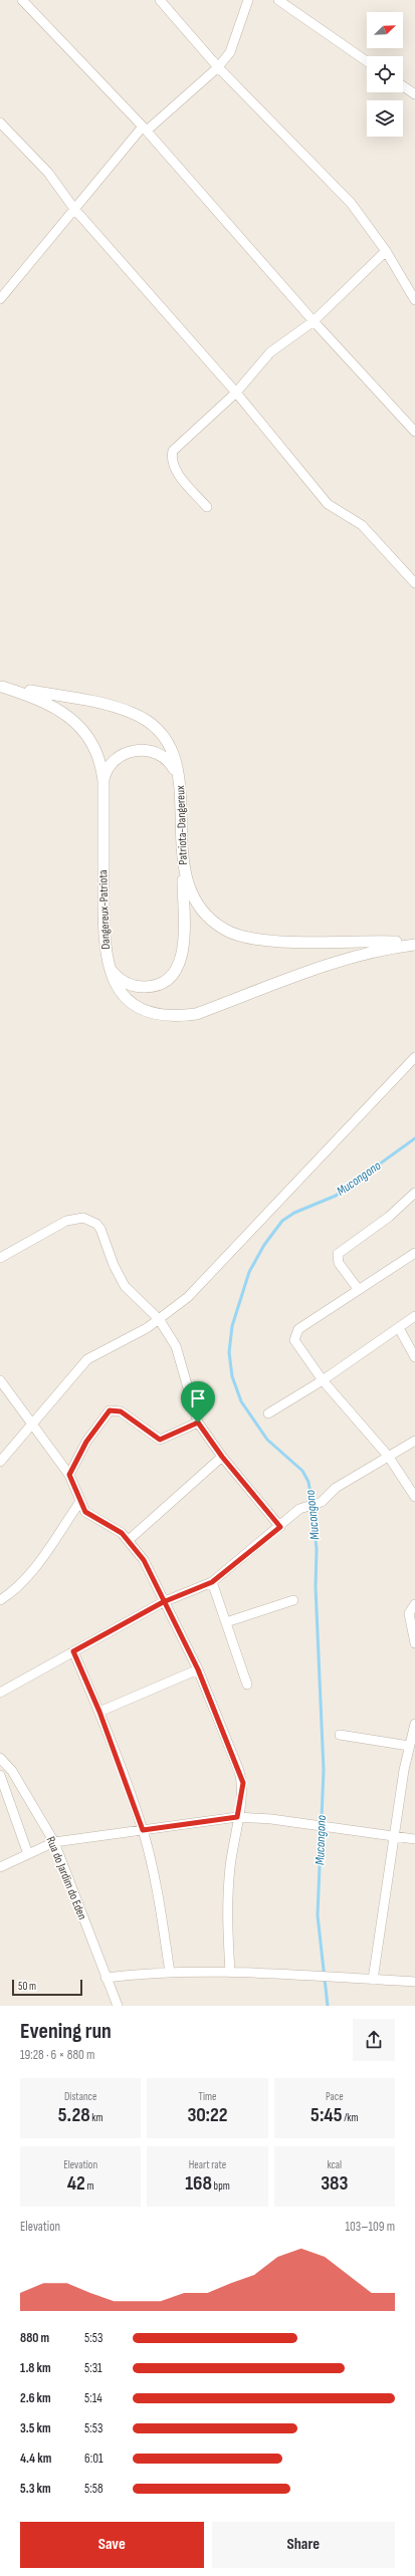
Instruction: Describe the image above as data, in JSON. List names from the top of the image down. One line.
{"streets":{"street":["Patriota-Dangereux","Dangereux-Patriota","Rua do Jardim do Eden"]},"crossings":[["Patriota-Dangereux","Dangereux-Patriota"]],"water":["Mucongono"],"scale_bar":"50 m","north":"top right","page":{"scale":"50 m","heading":["Evening run","19:28 · 6 × 880 m"],"stats":[["Distance","5.28 km"],["Time","30:22"],["Pace","5:45 /km"],["Elevation","42 m"],["Heart rate","168 bpm"],["kcal","383"]],"chart":["Elevation","103–109 m"],"list":[{"name":"880 m","note":"5:53"},{"name":"1.8 km","note":"5:31"},{"name":"2.6 km","note":"5:14"},{"name":"3.5 km","note":"5:53"},{"name":"4.4 km","note":"6:01"},{"name":"5.3 km","note":"5:58"}],"buttons":["Save","Share"]}}
